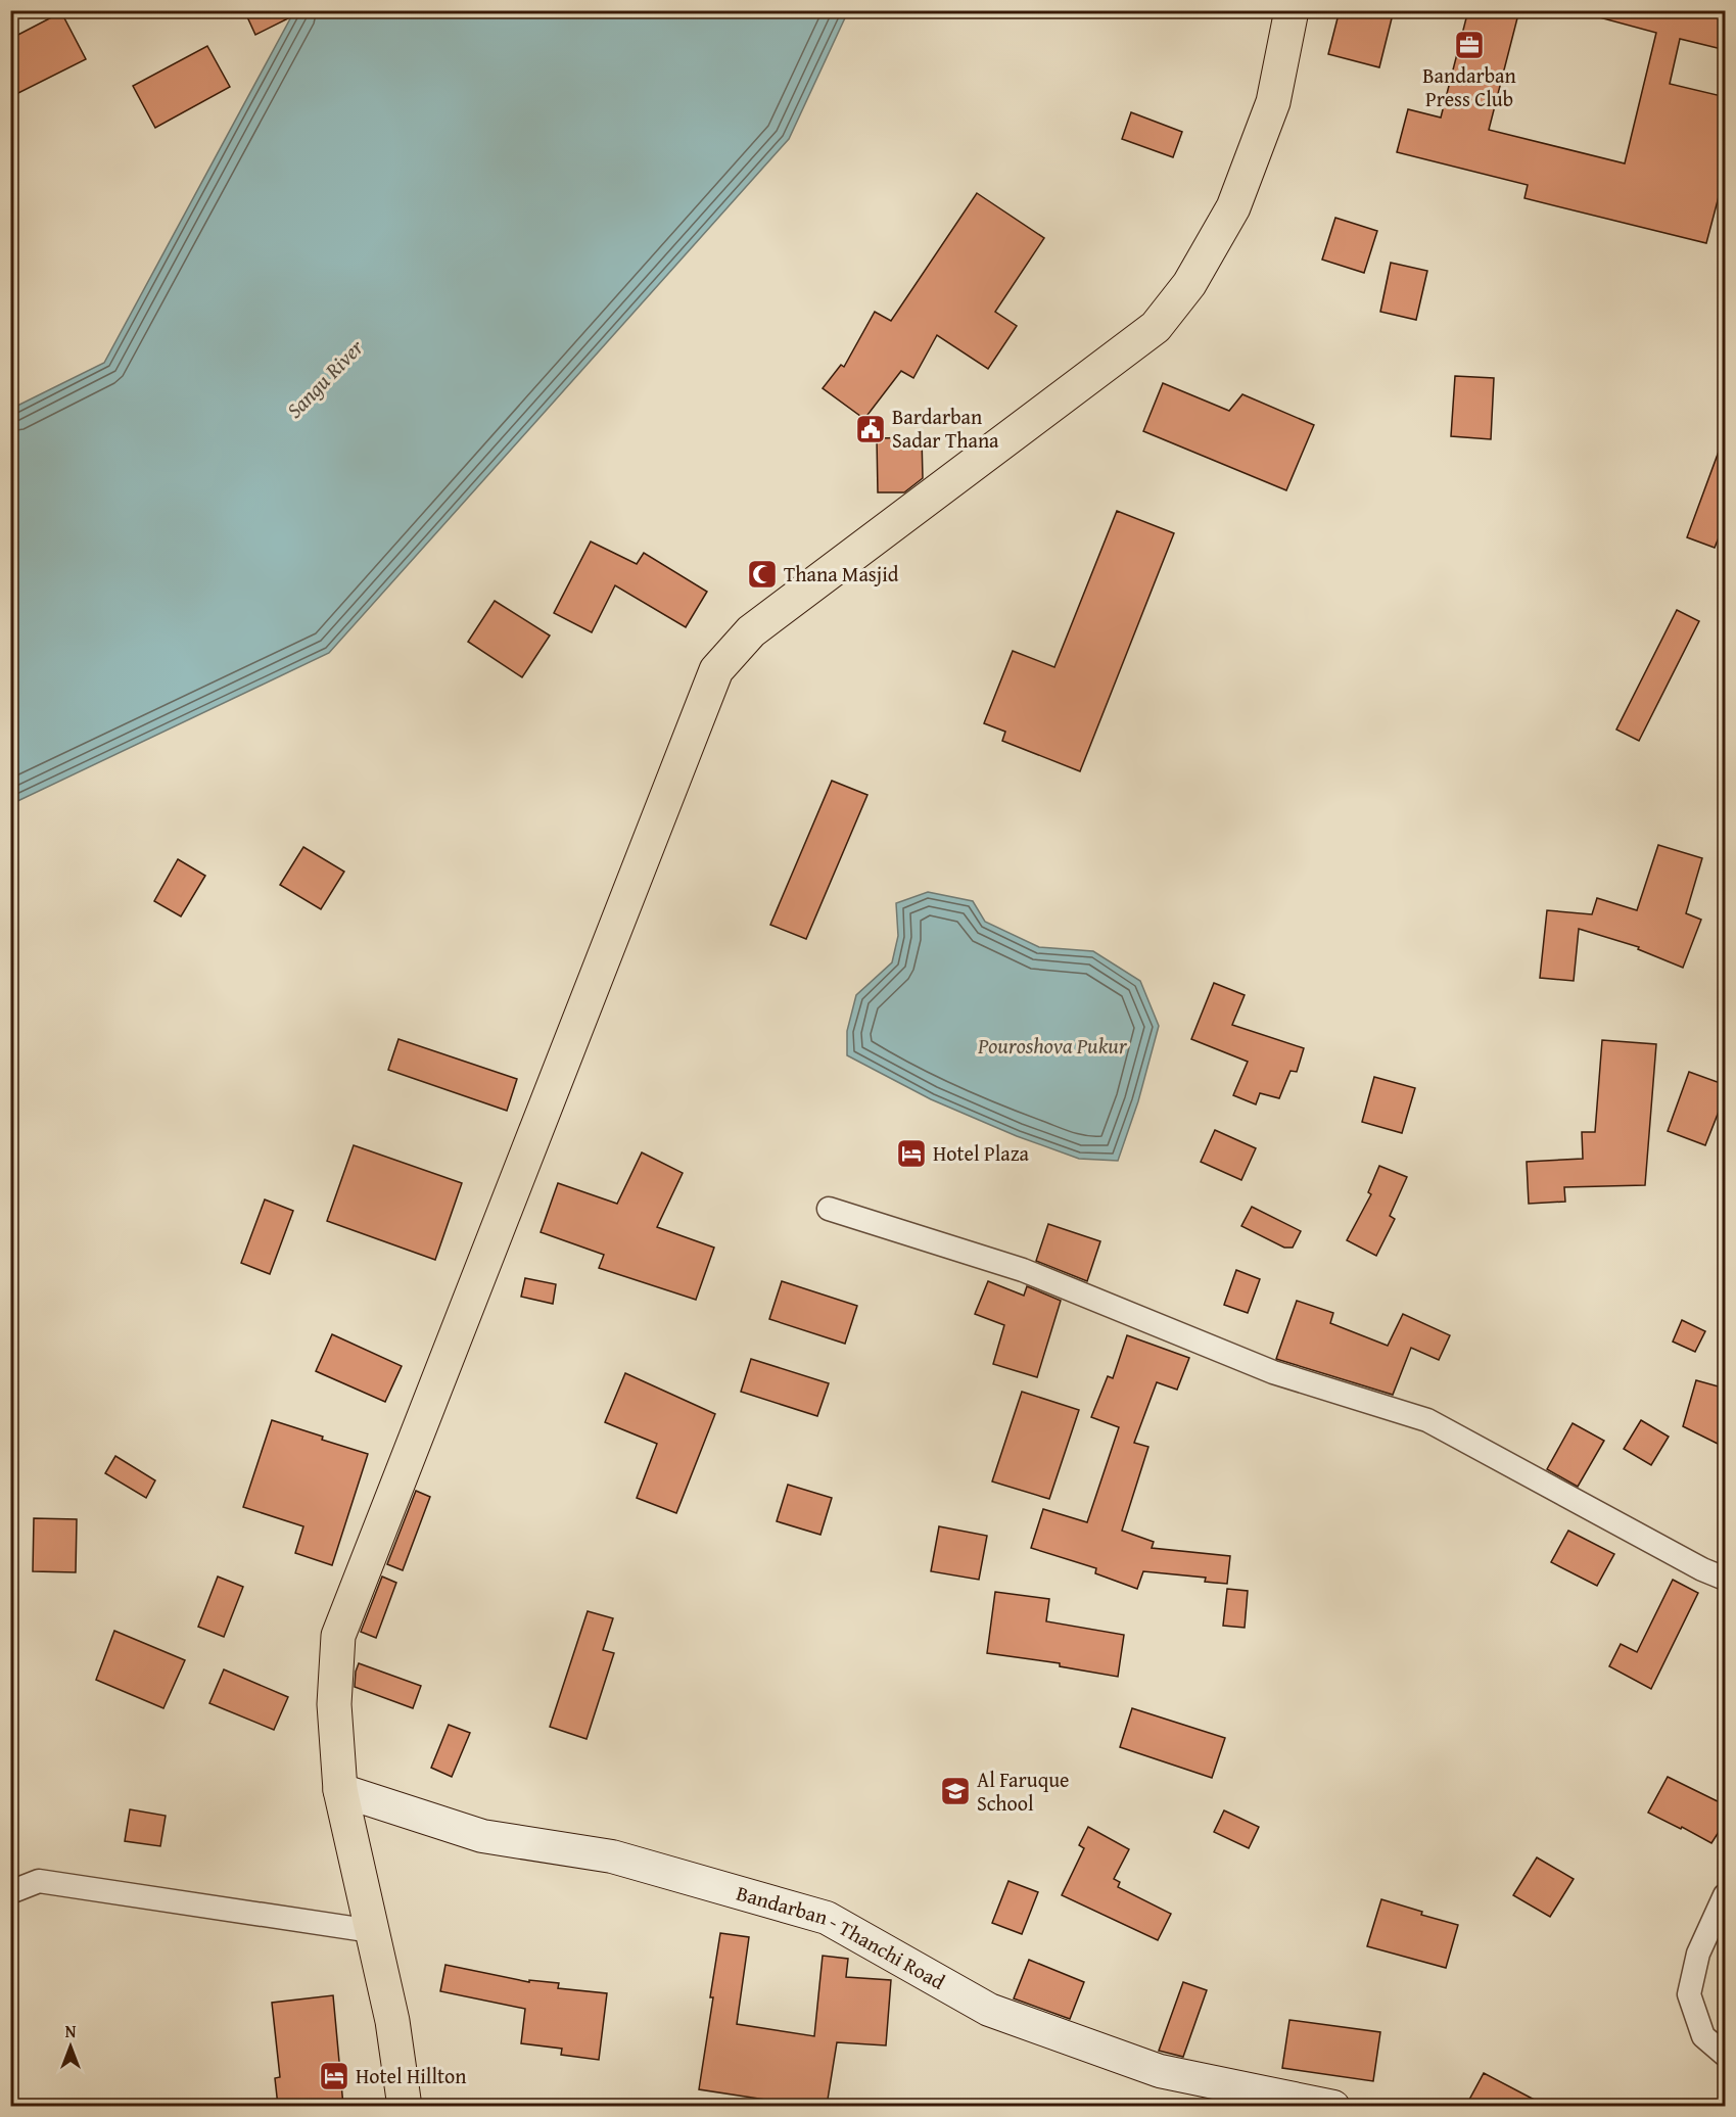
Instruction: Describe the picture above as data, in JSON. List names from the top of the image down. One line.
{"streets":{"main road":["Bandarban - Thanchi Road"]},"water":["Sangu River","Pouroshova Pukur"],"places":{"office":["Bandarban Press Club"],"public building":["Bardarban Sadar Thana"],"mosque":["Thana Masjid"],"hotel":["Hotel Plaza","Hotel Hillton"],"school or university":["Al Faruque School"]},"north":"top"}
